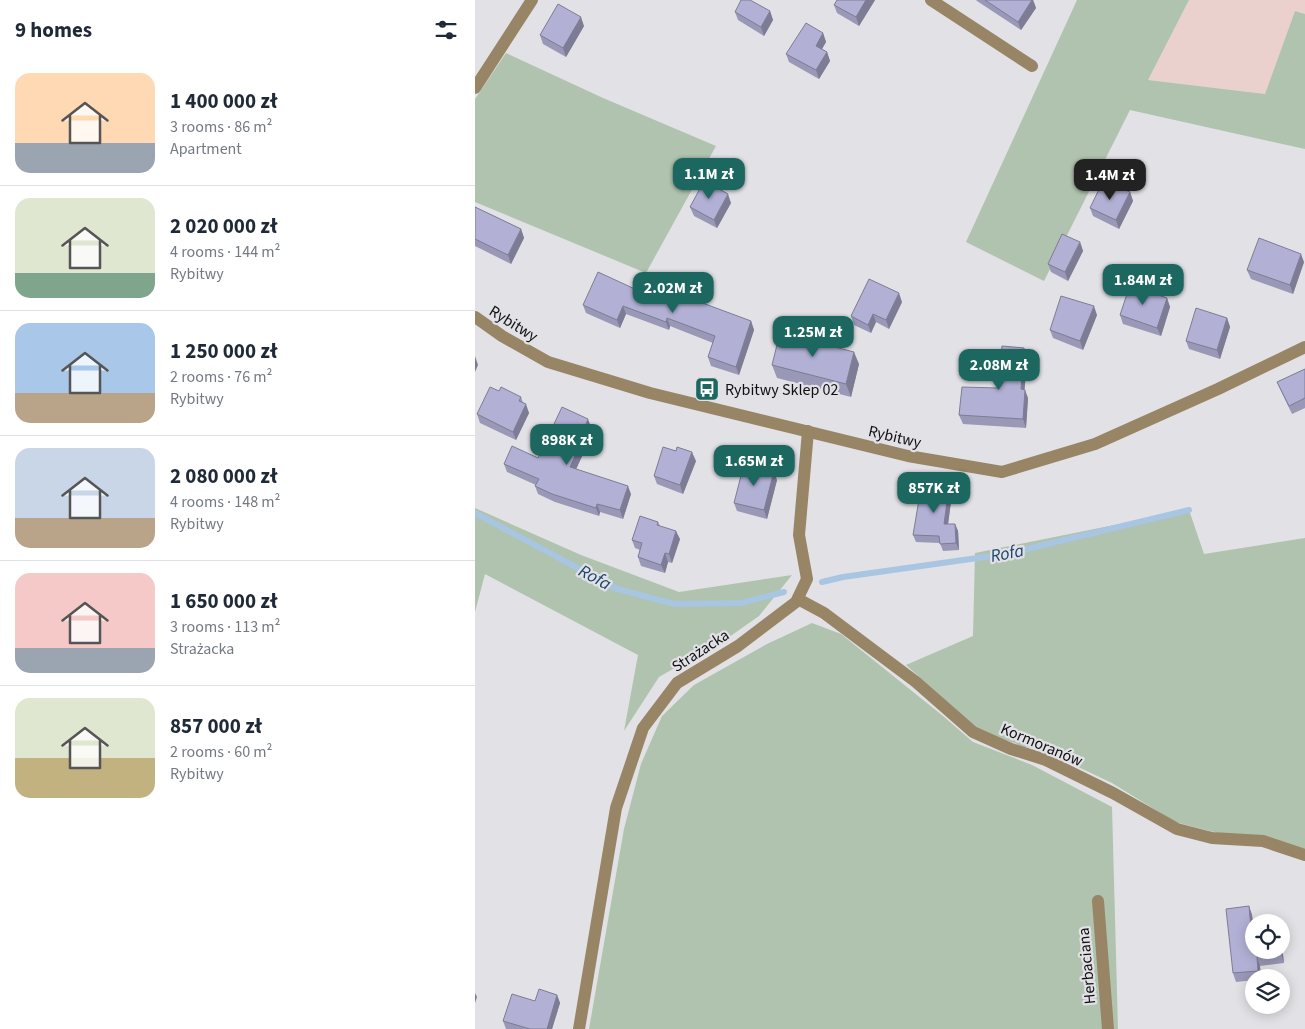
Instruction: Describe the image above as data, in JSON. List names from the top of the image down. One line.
{"streets":{"street":["Rybitwy","Strażacka","Kormoranów","Herbaciana"]},"crossings":[["Rybitwy","Strażacka"],["Strażacka","Kormoranów"]],"water":["Rofa"],"places":{"bus stop":["Rybitwy Sklep 02"]},"page":{"heading":"9 homes","list":[{"name":"1 400 000 zł","note":"3 rooms · 86 m² · Apartment"},{"name":"2 020 000 zł","note":"4 rooms · 144 m² · Rybitwy"},{"name":"1 250 000 zł","note":"2 rooms · 76 m² · Rybitwy"},{"name":"2 080 000 zł","note":"4 rooms · 148 m² · Rybitwy"},{"name":"1 650 000 zł","note":"3 rooms · 113 m² · Strażacka"},{"name":"857 000 zł","note":"2 rooms · 60 m² · Rybitwy"}],"price":["1.1M zł","1.4M zł","1.84M zł","2.02M zł","1.25M zł","2.08M zł","898K zł","1.65M zł","857K zł"]}}
